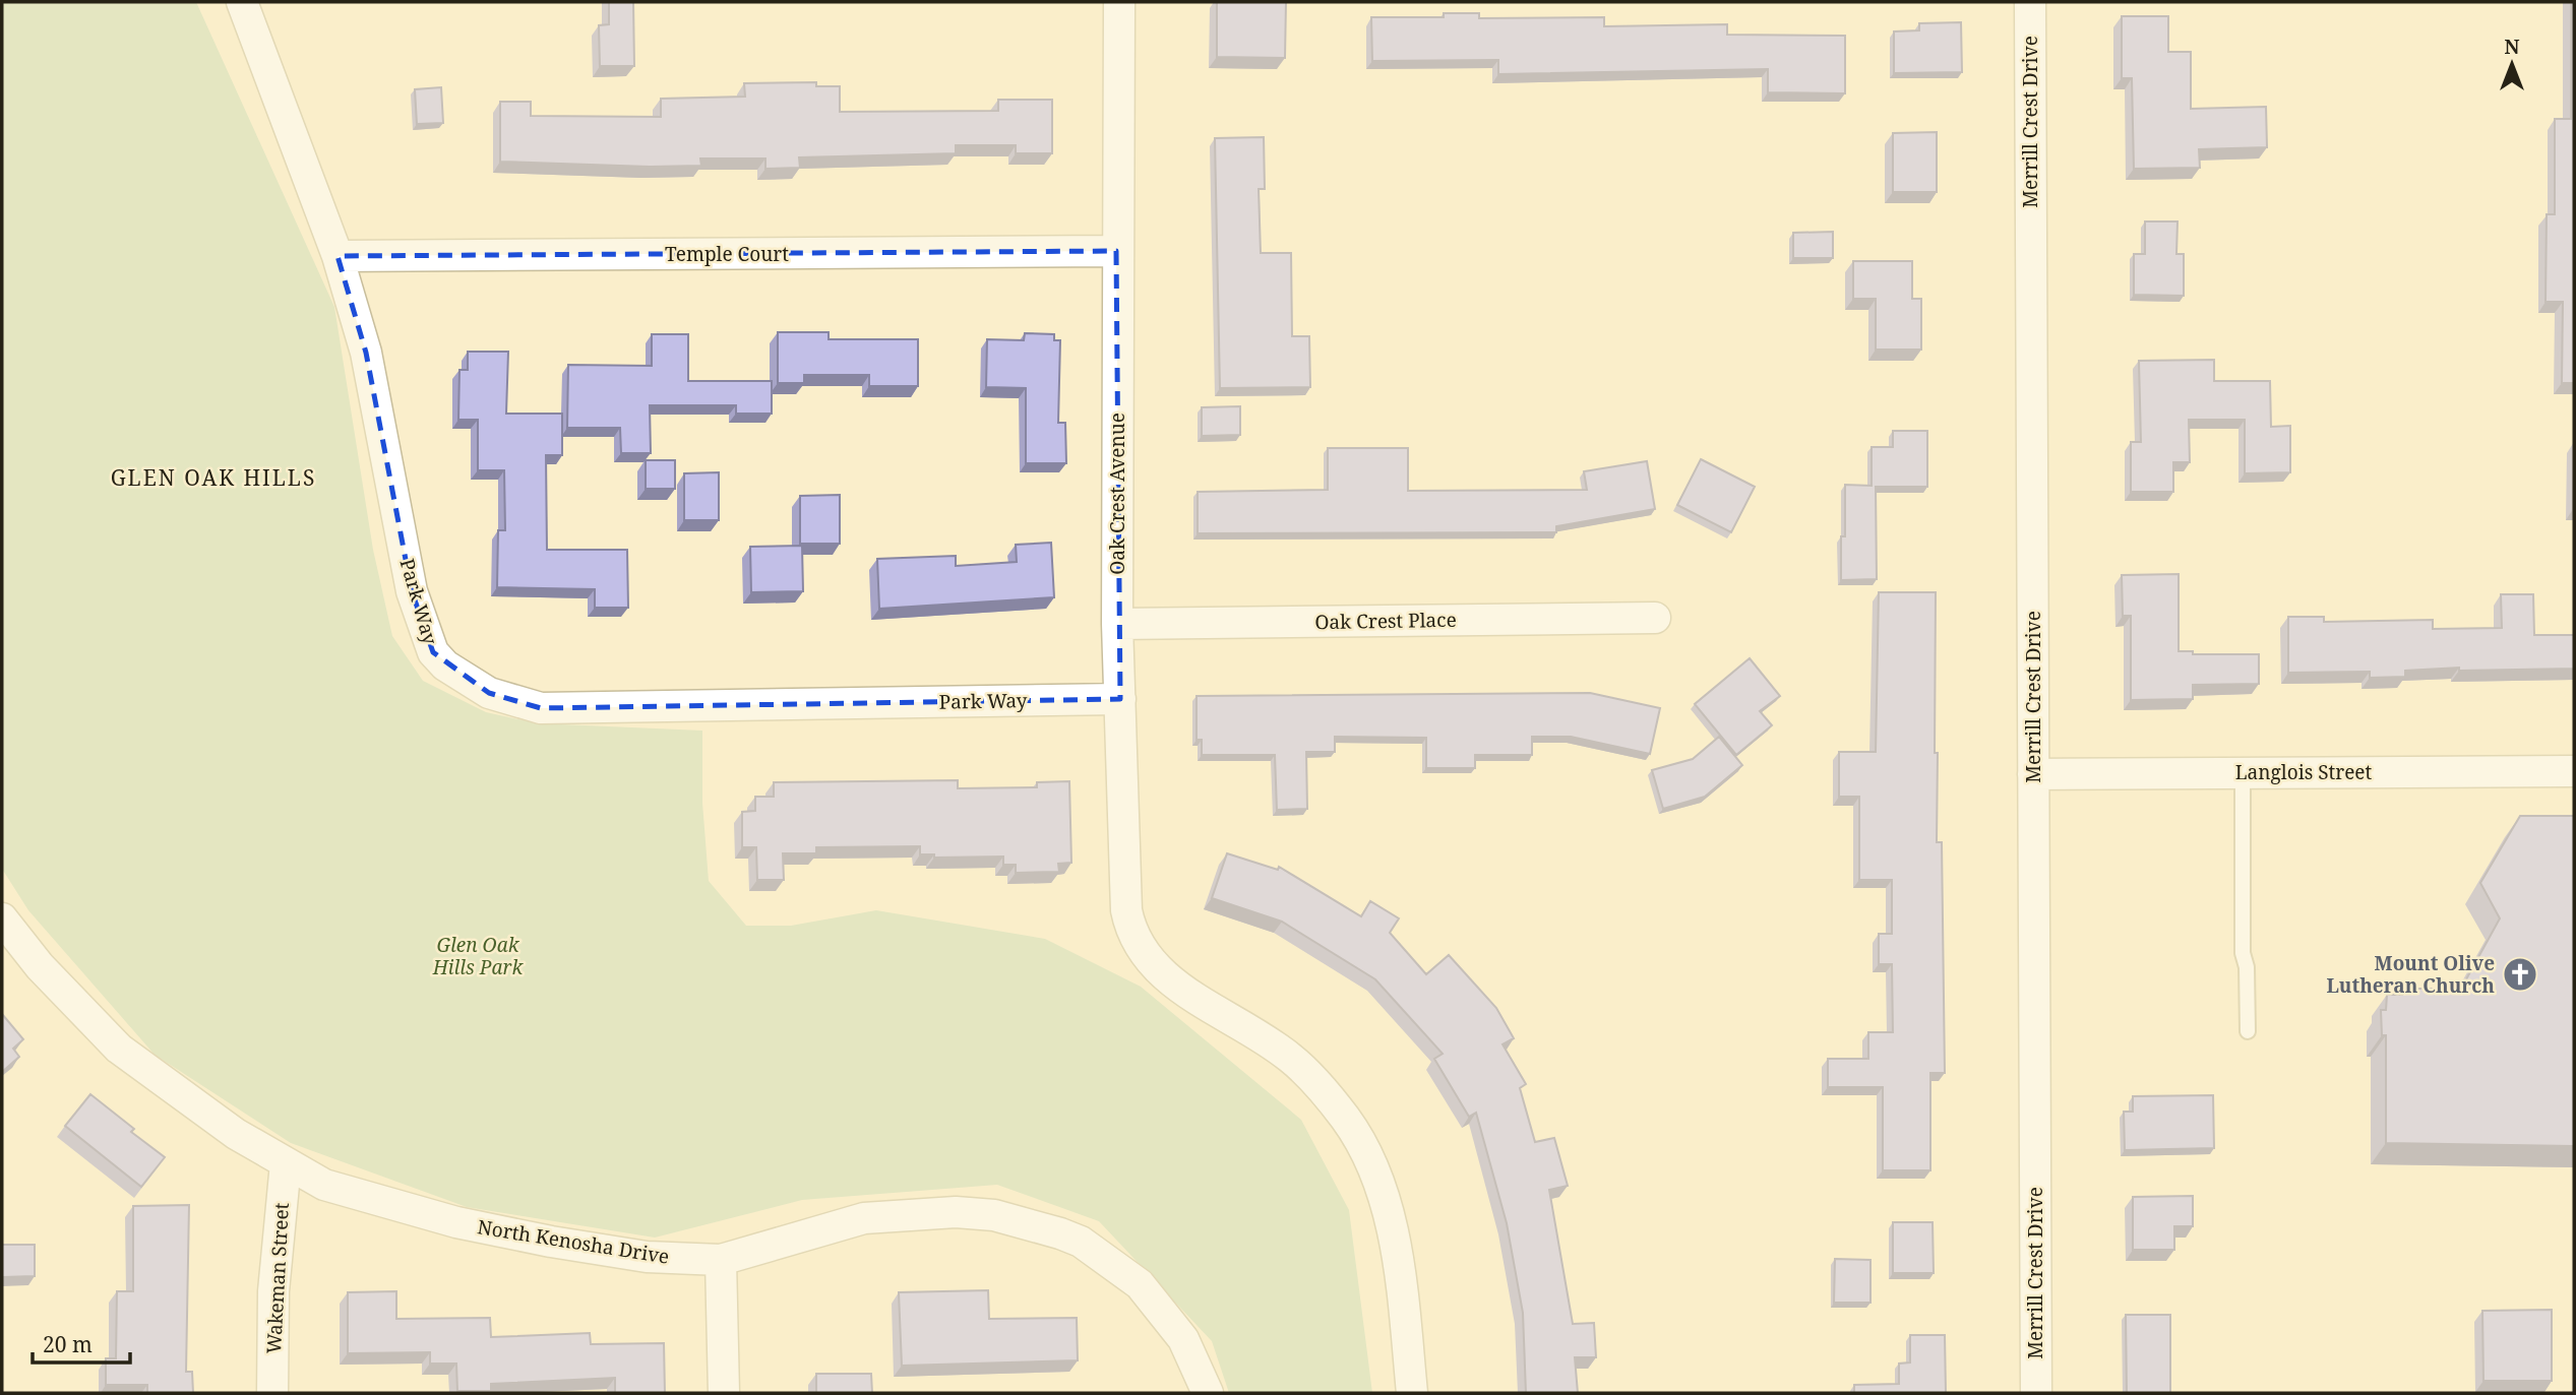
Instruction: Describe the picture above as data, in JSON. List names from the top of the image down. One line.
{"streets":{"street":["Merrill Crest Drive","Temple Court","Oak Crest Avenue","Park Way","Oak Crest Place","Langlois Street","North Kenosha Drive","Wakeman Street"]},"crossings":[["Merrill Crest Drive","Langlois Street"],["Temple Court","Oak Crest Avenue"],["Temple Court","Park Way"],["Oak Crest Avenue","Park Way"],["Oak Crest Avenue","Oak Crest Place"],["North Kenosha Drive","Wakeman Street"]],"districts":["GLEN OAK HILLS"],"parks":["Glen Oak Hills Park"],"places":{"church":["Mount Olive Lutheran Church"]},"scale_bar":"20 m","north":"top"}
